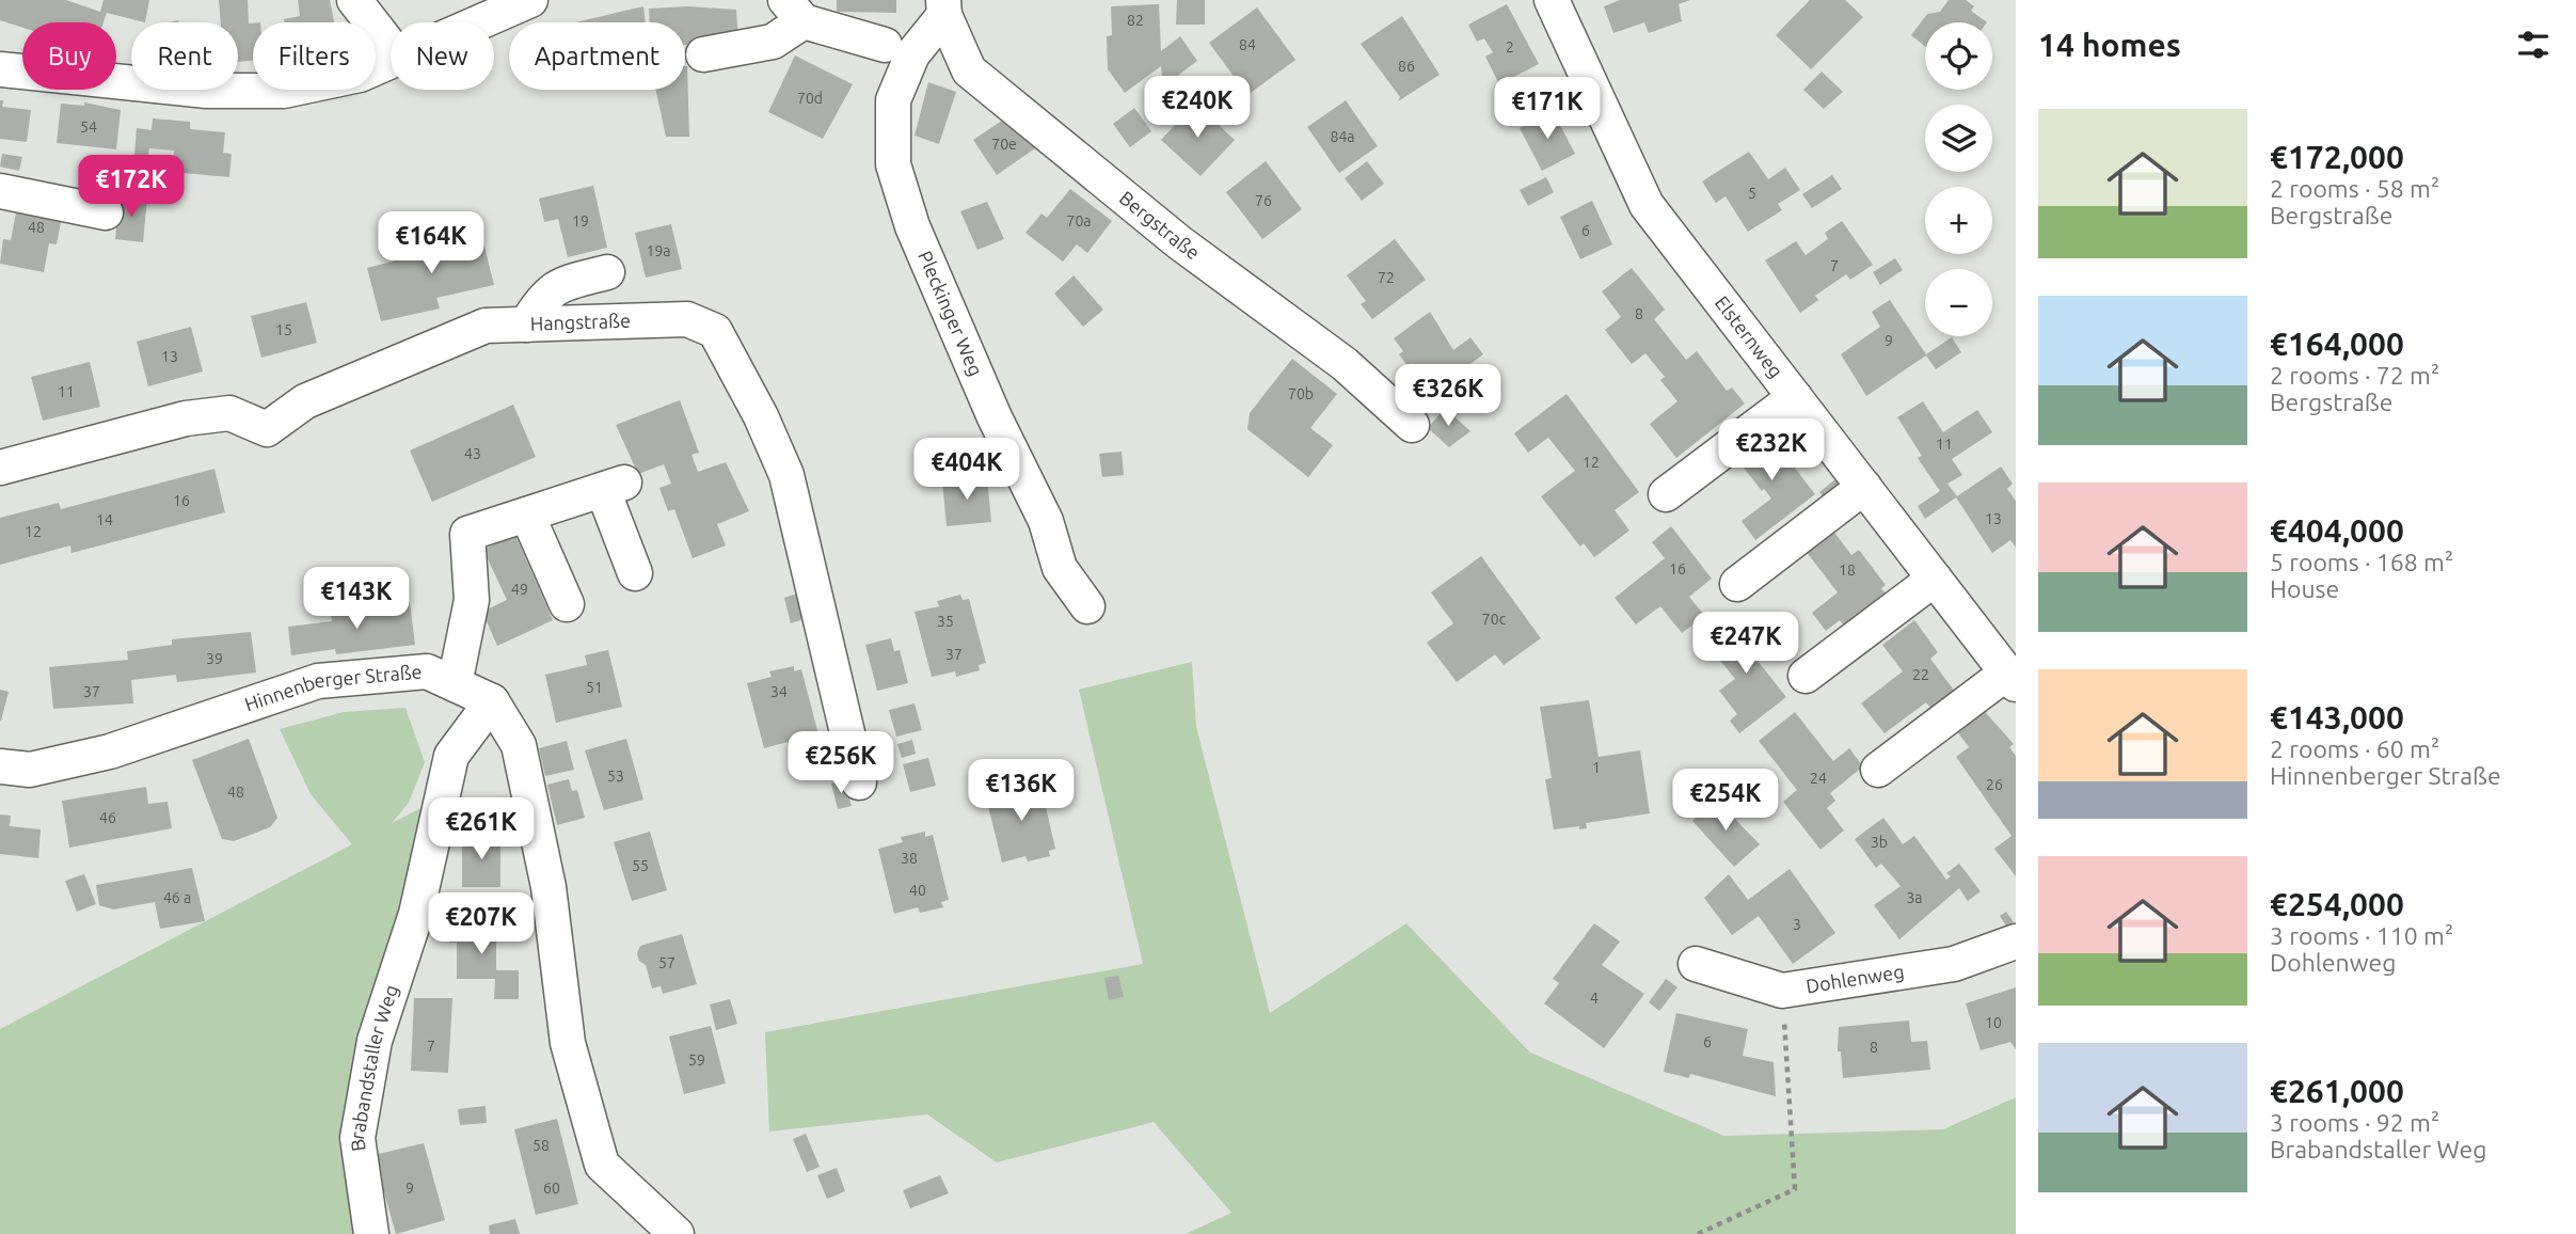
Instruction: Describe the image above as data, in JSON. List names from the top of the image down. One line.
{"streets":{"street":["Bergstraße","Pleckinger Weg","Hangstraße","Elsternweg","Hinnenberger Straße","Dohlenweg","Brabandstaller Weg"]},"crossings":[["Bergstraße","Pleckinger Weg"],["Hinnenberger Straße","Brabandstaller Weg"]],"house_numbers":["82","84","2","86","70d","54","84a","70e","5","76","19","70a","48","6","19a","7","72","8","15","9","13","11","70b","11","43","12","16","13","14","12","16","18","49","70c","35","37","39","22","51","37","34","1","53","24","26","48","46","3b","38","55","40","46 a","3a","3","57","4","10","6","7","8","59","58","9","60"],"page":{"heading":"14 homes","map_buttons":["+","−"],"chip":["Buy","Rent","Filters","New","Apartment"],"price":["€240K","€171K","€172K","€164K","€326K","€232K","€404K","€143K","€247K","€256K","€136K","€254K","€261K","€207K"],"list":[{"name":"€172,000","note":"2 rooms · 58 m² · Bergstraße"},{"name":"€164,000","note":"2 rooms · 72 m² · Bergstraße"},{"name":"€404,000","note":"5 rooms · 168 m² · House"},{"name":"€143,000","note":"2 rooms · 60 m² · Hinnenberger Straße"},{"name":"€254,000","note":"3 rooms · 110 m² · Dohlenweg"},{"name":"€261,000","note":"3 rooms · 92 m² · Brabandstaller Weg"}]}}
